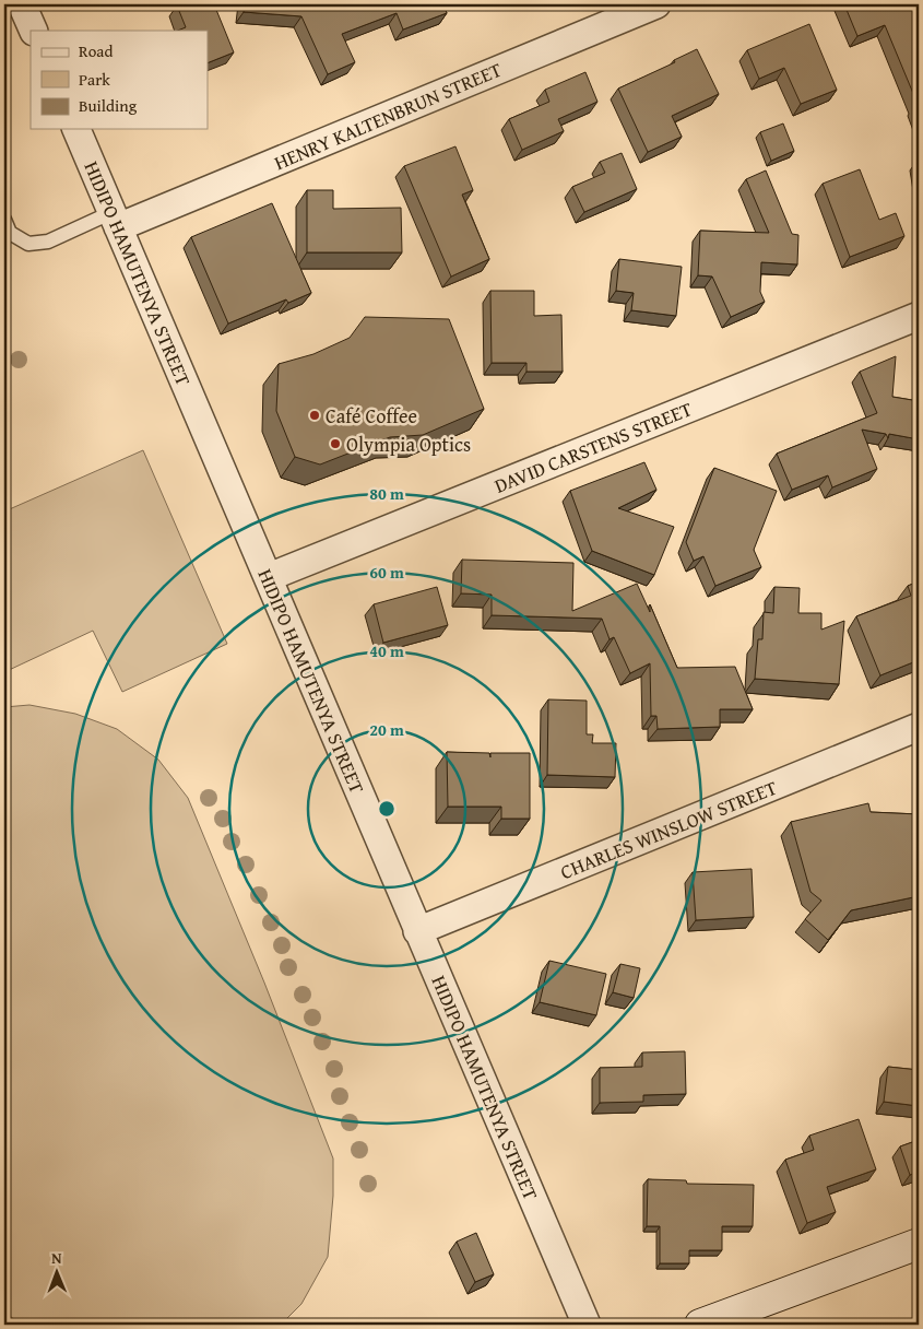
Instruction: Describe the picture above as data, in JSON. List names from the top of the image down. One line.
{"streets":{"street":["HENRY KALTENBRUN STREET","HIDIPO HAMUTENYA STREET","DAVID CARSTENS STREET","CHARLES WINSLOW STREET"]},"crossings":[["HENRY KALTENBRUN STREET","HIDIPO HAMUTENYA STREET"],["HIDIPO HAMUTENYA STREET","DAVID CARSTENS STREET"],["HIDIPO HAMUTENYA STREET","CHARLES WINSLOW STREET"]],"places":["Café Coffee","Olympia Optics"],"legend":["Road","Park","Building"],"north":"top","rings":["80 m","60 m","40 m","20 m"]}
